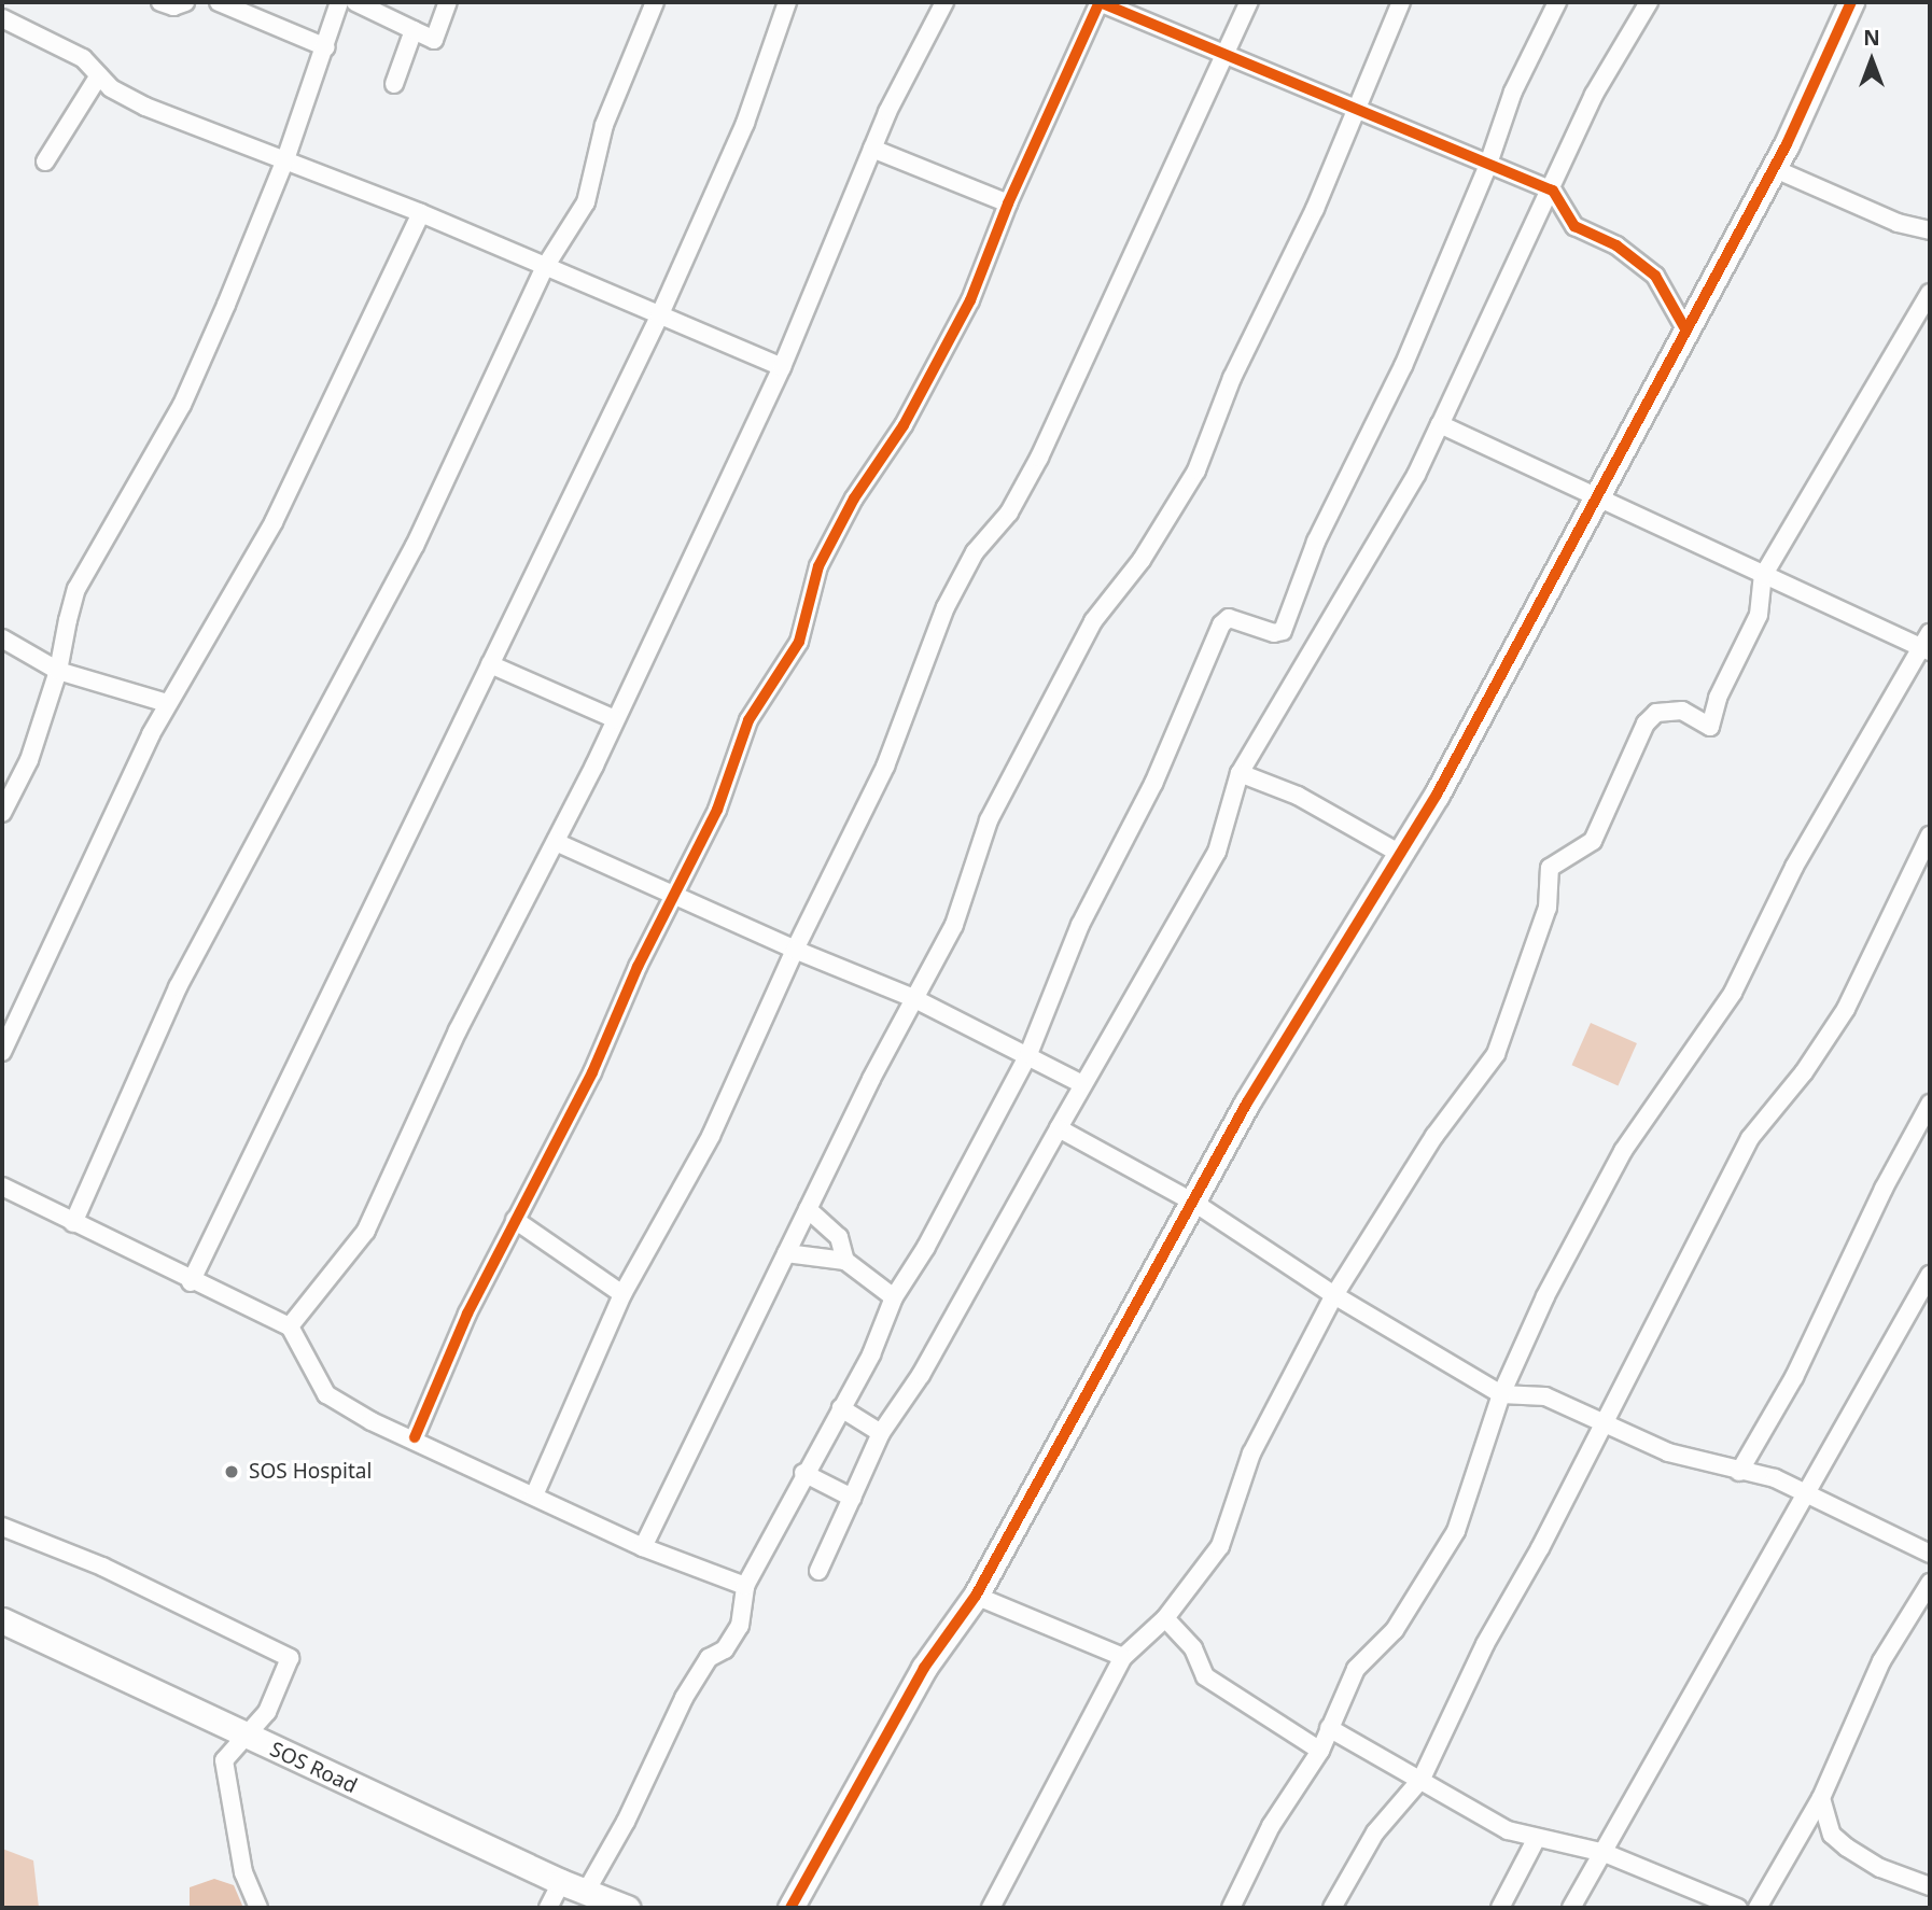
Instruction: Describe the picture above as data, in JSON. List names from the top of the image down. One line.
{"streets":{"street":["SOS Road"]},"places":["SOS Hospital"],"north":"top"}
